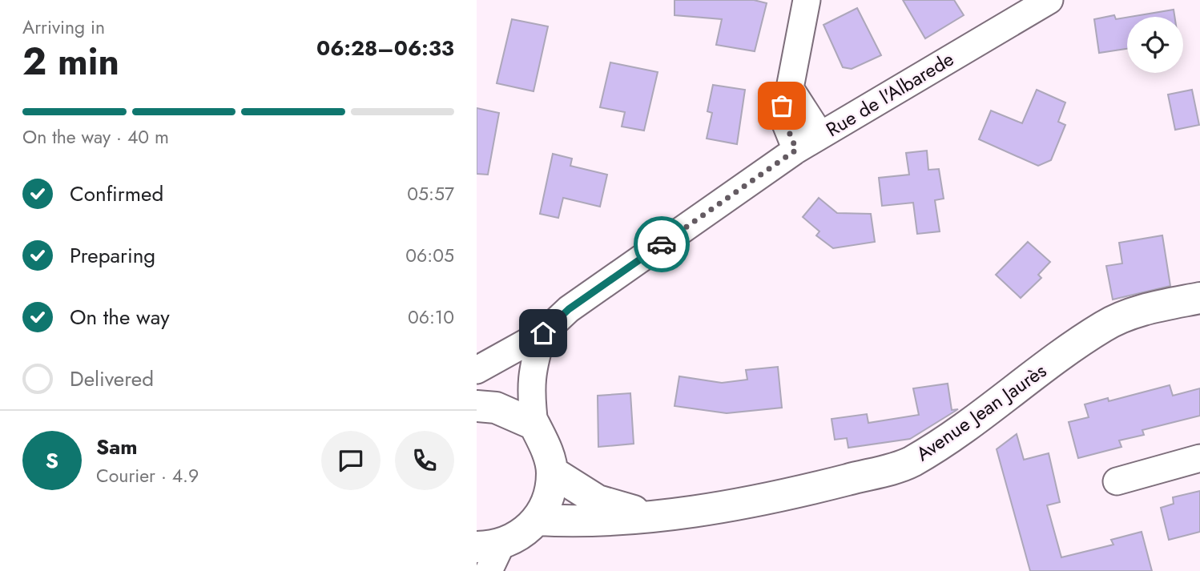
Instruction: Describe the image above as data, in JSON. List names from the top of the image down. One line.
{"streets":{"street":["Rue de l'Albarede","Avenue Jean Jaurès"]},"page":{"heading":["2 min","Arriving in","06:28–06:33"],"panel":["Sam","Courier · 4.9"],"bar":"On the way · 40 m","list":[["Confirmed","05:57"],["Preparing","06:05"],["On the way","06:10"],"Delivered"],"round":"S"}}
